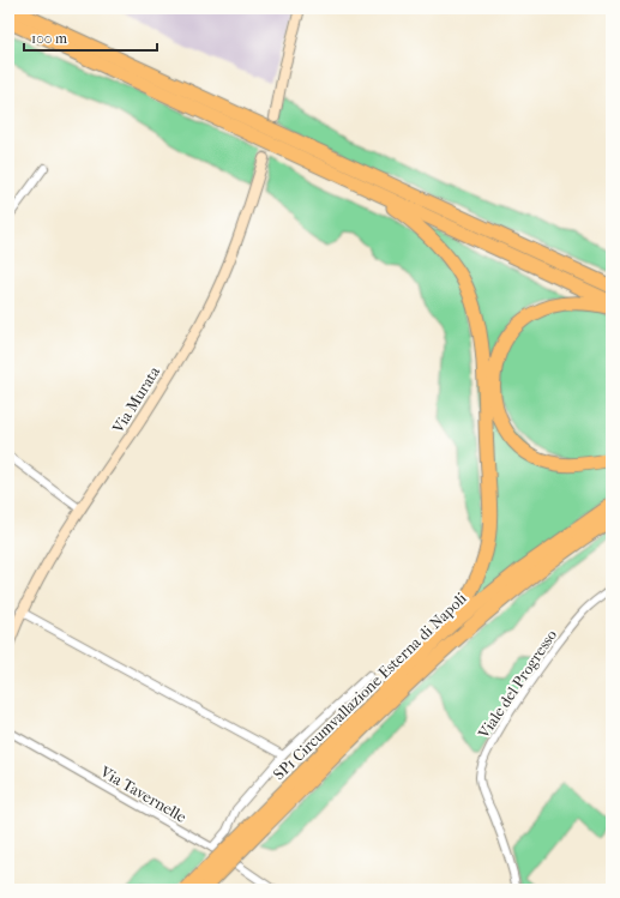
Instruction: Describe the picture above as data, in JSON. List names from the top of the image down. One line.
{"streets":{"highway":["SP1 Circumvallazione Esterna di Napoli"],"street":["Via Murata","Viale del Progresso","Via Tavernelle"]},"scale_bar":"100 m"}
